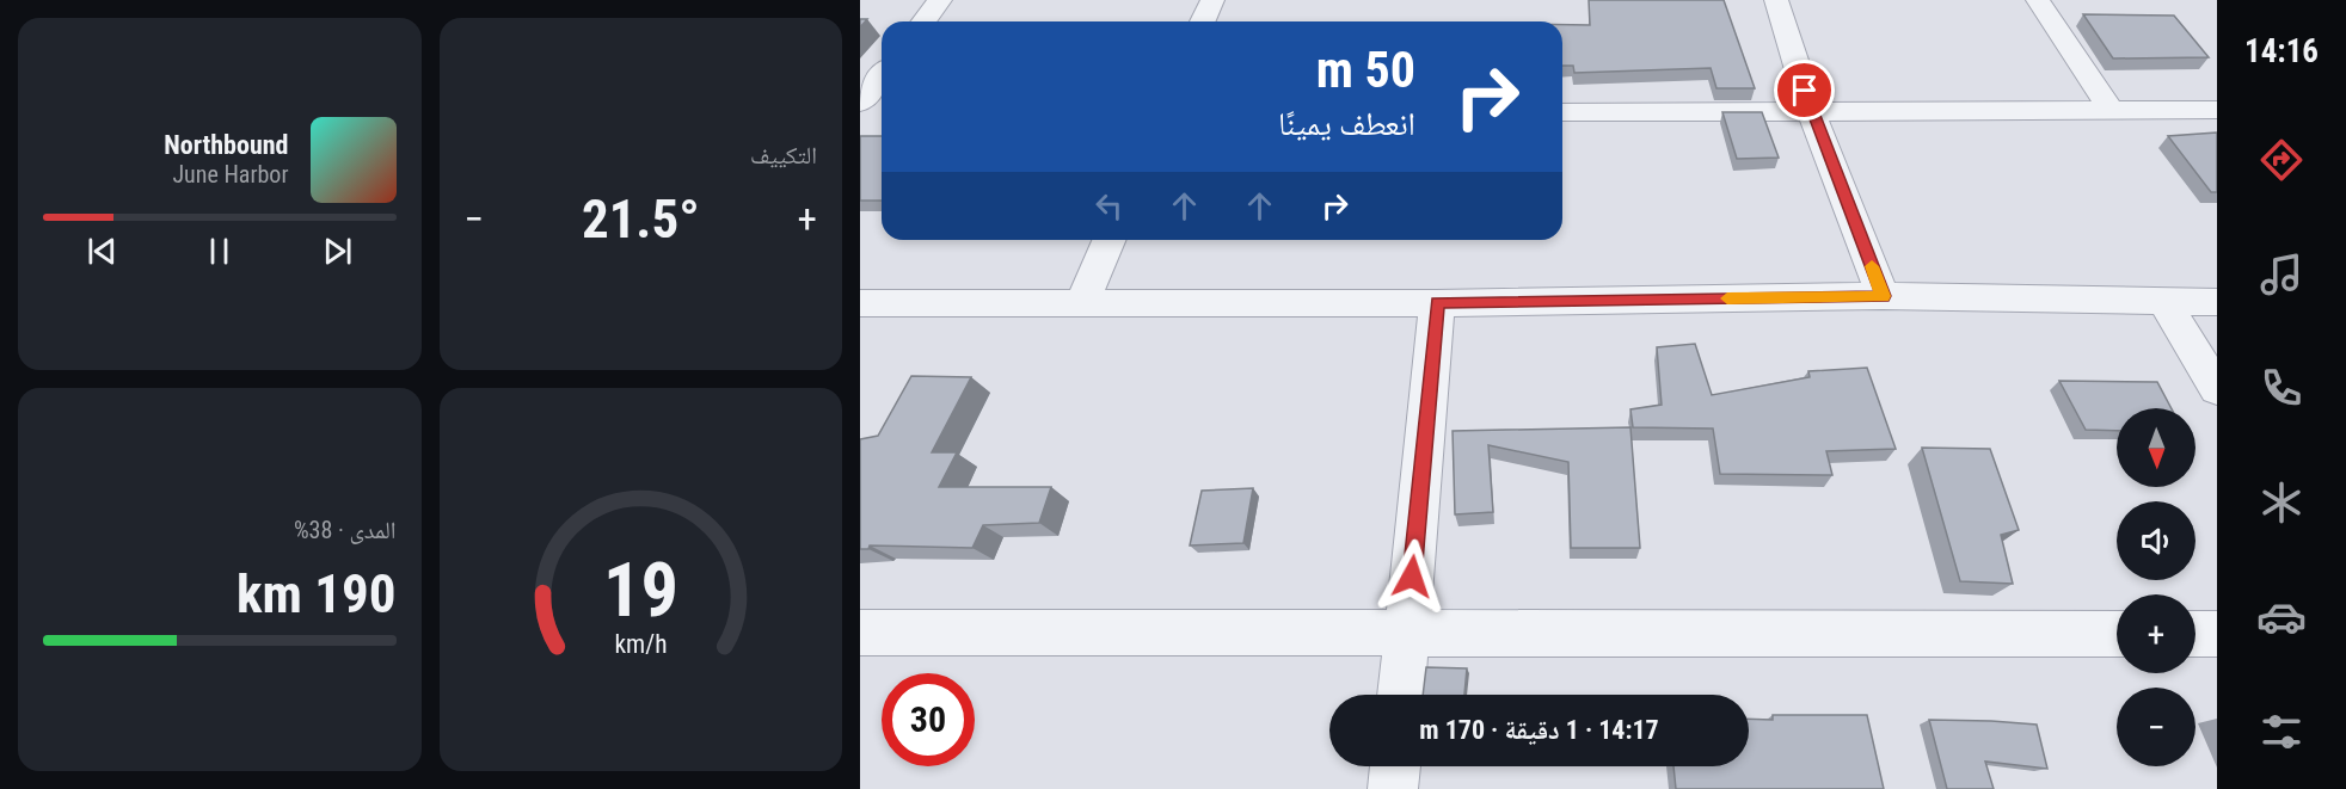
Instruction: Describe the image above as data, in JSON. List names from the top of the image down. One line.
{"north":"bottom","page":{"tabs":"14:16","tile":["التكييف",["المدى · 38%","190 km"]],"turn":["50 m","انعطف يمينًا"],"song":["Northbound","June Harbor"],"heat":["−","21.5°","+"],"map_buttons":["+","−"],"limit":"30","trip":"14:17 · 1 دقيقة · 170 m","gauge":["19","km/h"]}}
